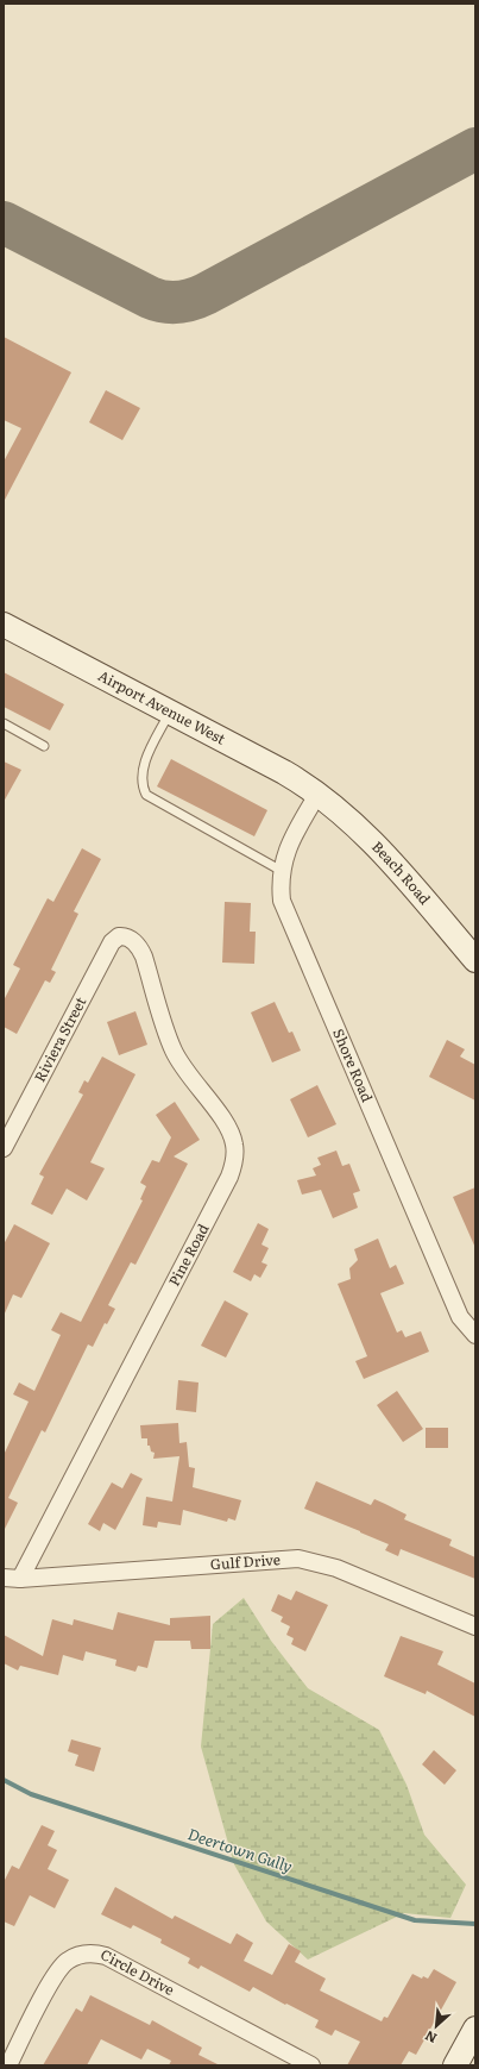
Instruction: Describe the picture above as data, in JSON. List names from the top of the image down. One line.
{"streets":{"street":["Airport Avenue West","Beach Road","Riviera Street","Shore Road","Pine Road","Gulf Drive","Circle Drive"]},"crossings":[["Airport Avenue West","Beach Road"],["Airport Avenue West","Shore Road"],["Beach Road","Shore Road"],["Riviera Street","Pine Road"],["Pine Road","Gulf Drive"]],"water":["Deertown Gully"],"north":"bottom left"}
